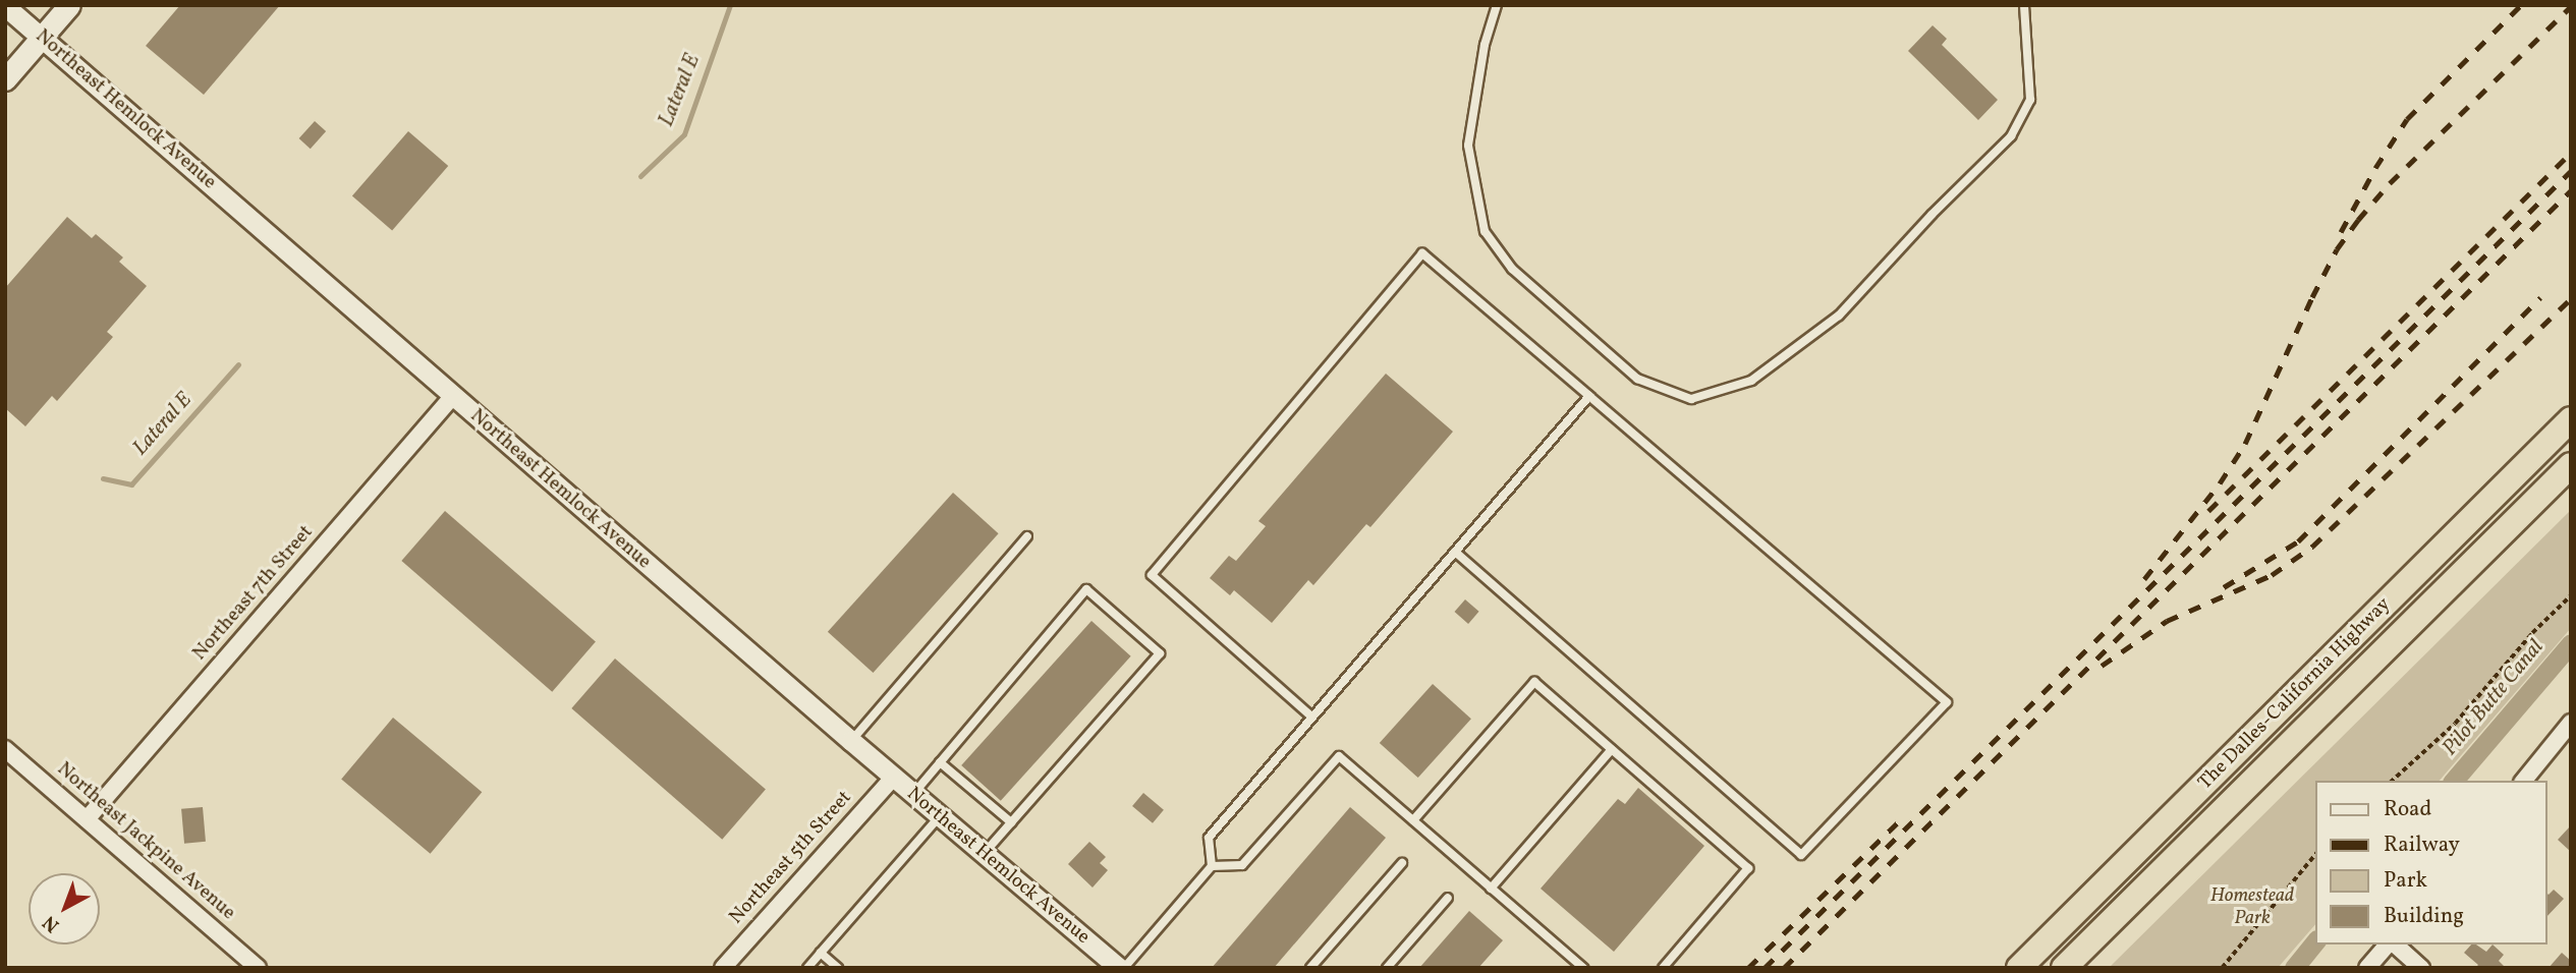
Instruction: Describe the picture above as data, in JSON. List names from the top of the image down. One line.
{"streets":{"highway":["The Dalles-California Highway"],"street":["Northeast Hemlock Avenue","Northeast 7th Street","Northeast Jackpine Avenue","Northeast 5th Street"]},"crossings":[["Northeast Hemlock Avenue","Northeast 7th Street"],["Northeast Hemlock Avenue","Northeast 5th Street"],["Northeast 7th Street","Northeast Jackpine Avenue"]],"water":["Lateral E","Pilot Butte Canal"],"parks":["Homestead Park"],"legend":["Road","Railway","Park","Building"],"north":"bottom left"}
